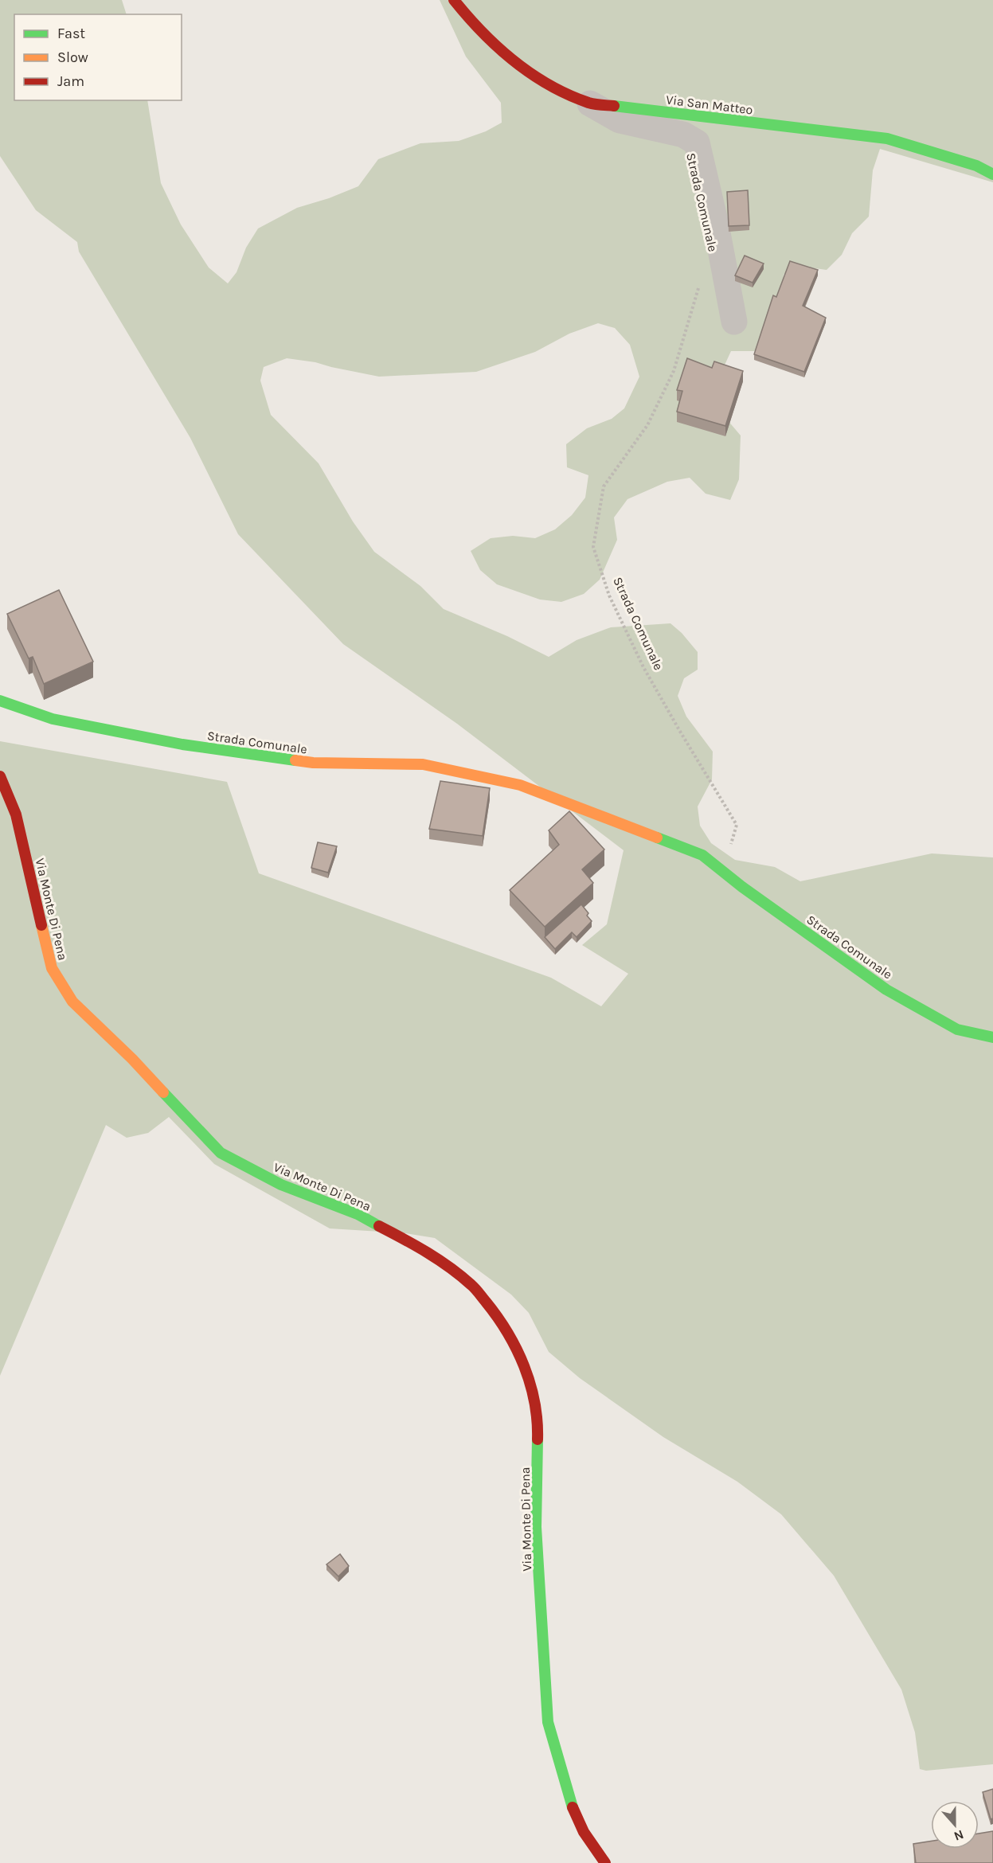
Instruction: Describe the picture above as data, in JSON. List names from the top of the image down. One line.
{"streets":{"street":["Via San Matteo","Strada Comunale","Via Monte Di Pena"]},"legend":["Fast","Slow","Jam"],"north":"bottom"}
